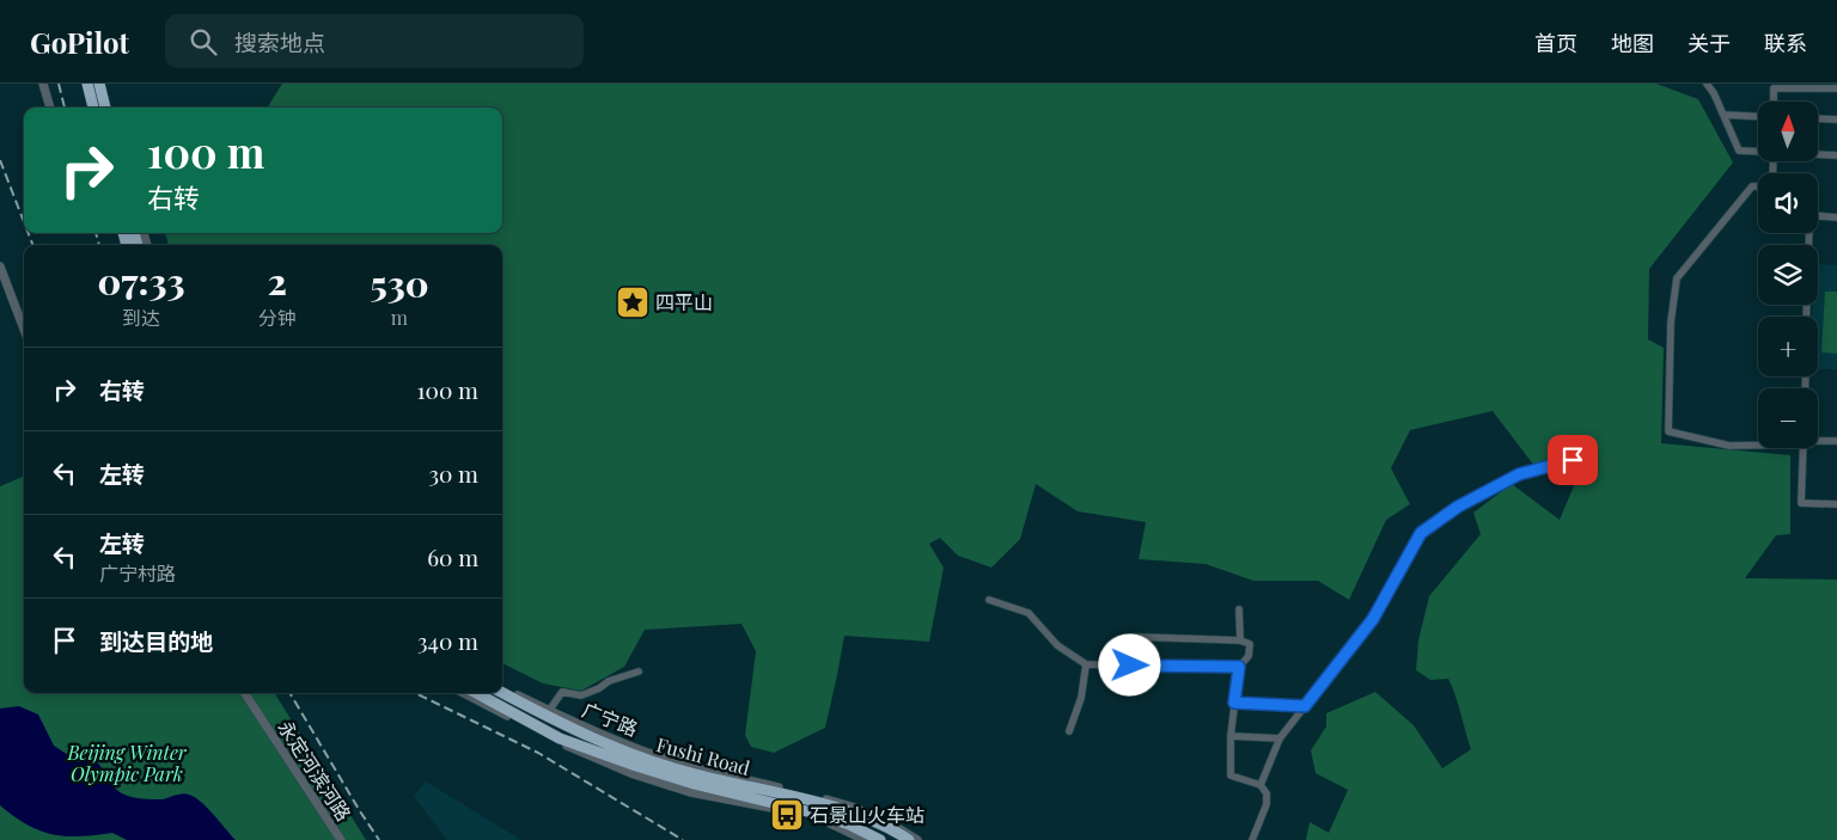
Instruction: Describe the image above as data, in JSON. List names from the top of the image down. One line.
{"streets":{"highway":["Fushi Road"],"street":["广宁路","永定河滨河路"]},"parks":["Beijing Winter Olympic Park"],"places":{"place":["四平山"],"bus stop":["石景山火车站"]},"north":"top","page":{"header":"GoPilot","search":"搜索地点","nav":["首页","地图","关于","联系"],"map_buttons":["+","−"],"turn":["100 m","右转"],"eta":["07:33","到达","2","分钟","530","m"],"list":[{"name":"右转","value":"100 m"},{"name":"左转","value":"30 m"},{"name":"左转","note":"广宁村路","value":"60 m"},{"name":"到达目的地","value":"340 m"}]}}
